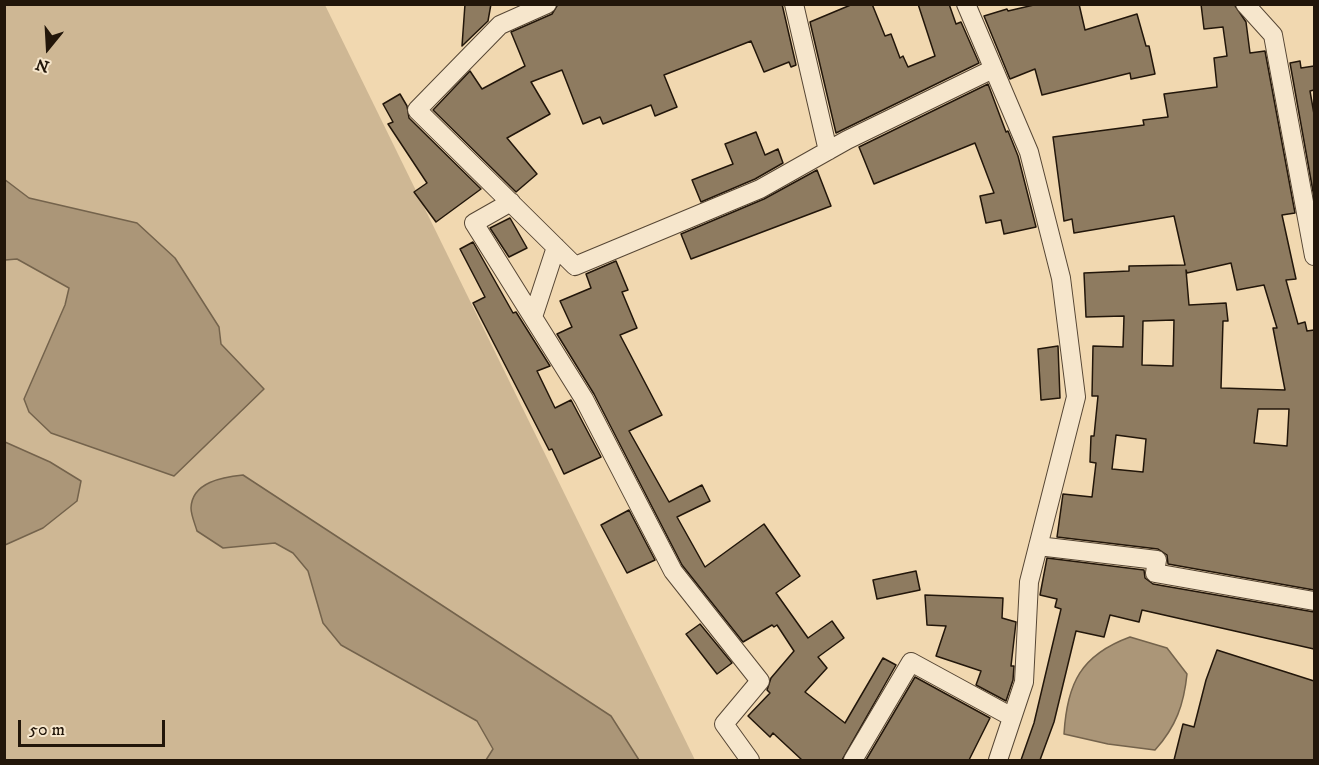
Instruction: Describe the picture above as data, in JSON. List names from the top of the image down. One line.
{"scale_bar":"50 m","north":"bottom"}
